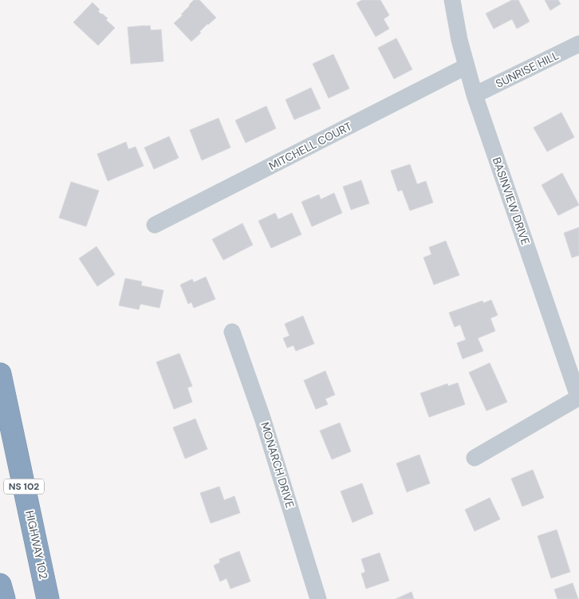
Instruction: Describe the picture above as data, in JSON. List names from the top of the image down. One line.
{"streets":{"highway":["NS 102","HIGHWAY 102"],"street":["SUNRISE HILL","MITCHELL COURT","BASINVIEW DRIVE","MONARCH DRIVE"]},"crossings":[["SUNRISE HILL","BASINVIEW DRIVE"],["MITCHELL COURT","BASINVIEW DRIVE"]]}
